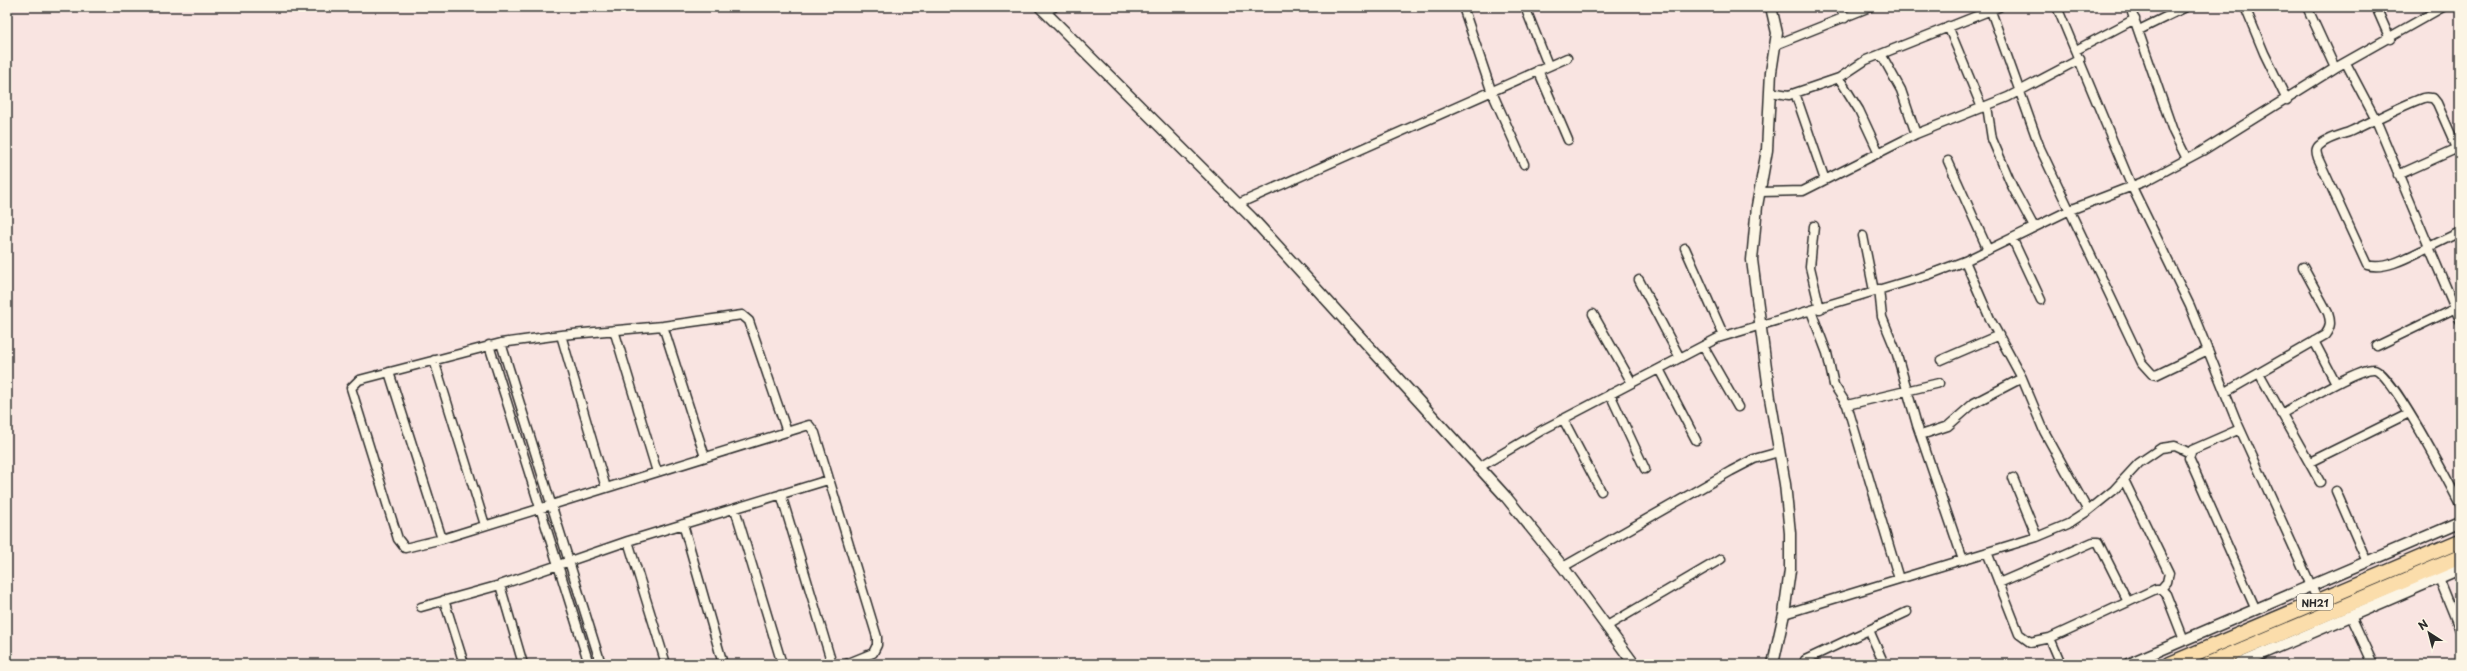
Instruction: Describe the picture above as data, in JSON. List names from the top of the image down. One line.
{"streets":{"highway":["NH21"]},"north":"top left"}
